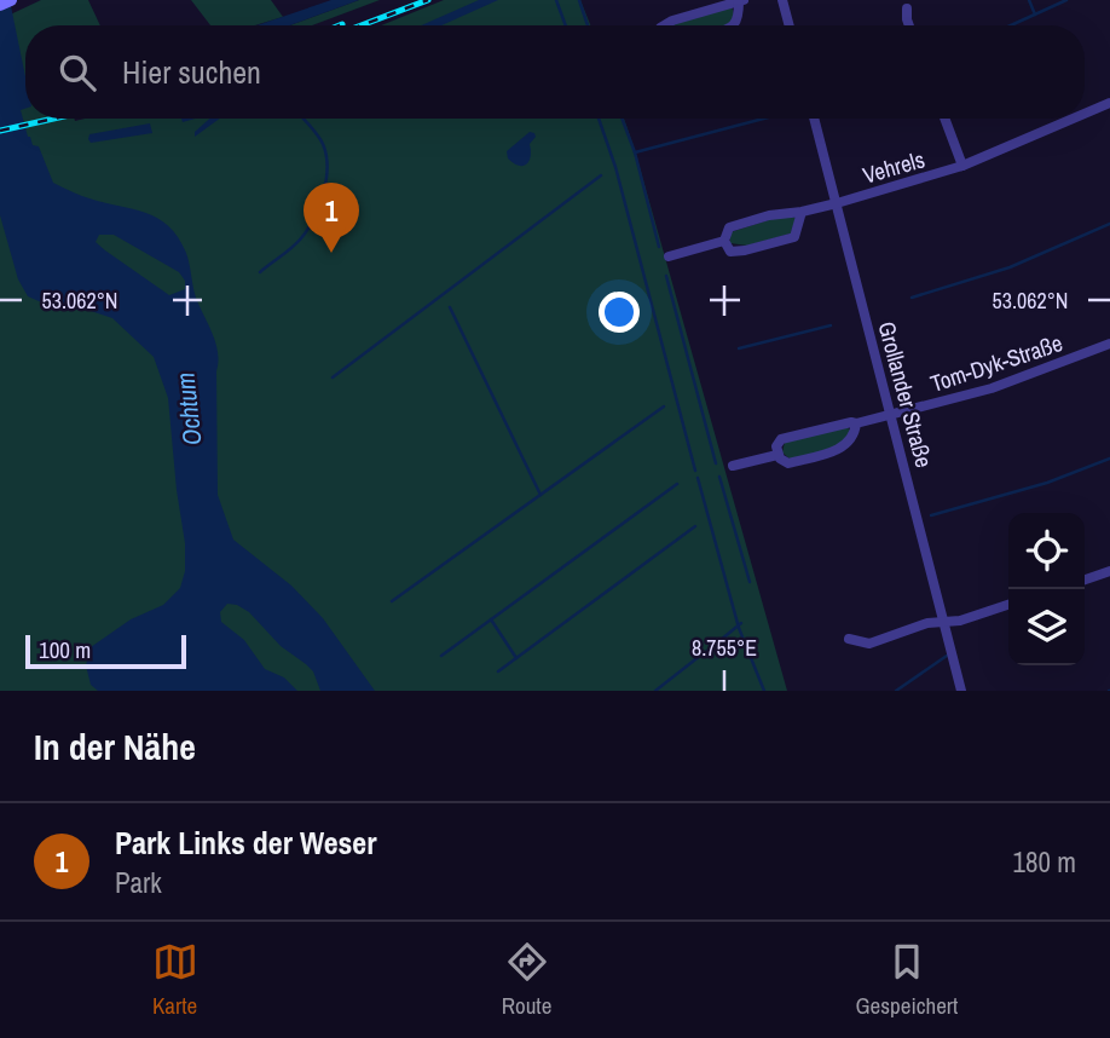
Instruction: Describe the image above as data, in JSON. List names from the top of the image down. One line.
{"streets":{"street":["Vehrels","Tom-Dyk-Straße","Grollander Straße"]},"crossings":[["Vehrels","Grollander Straße"],["Tom-Dyk-Straße","Grollander Straße"]],"water":["Ochtum"],"scale_bar":"100 m","page":{"search":"Hier suchen","pins":"1","scale":"100 m","heading":"In der Nähe","list":[{"mark":"1","name":"Park Links der Weser","note":"Park","value":"180 m"}],"nav":["Karte","Route","Gespeichert"]},"coordinates":["53.062°N","8.755°E"]}
